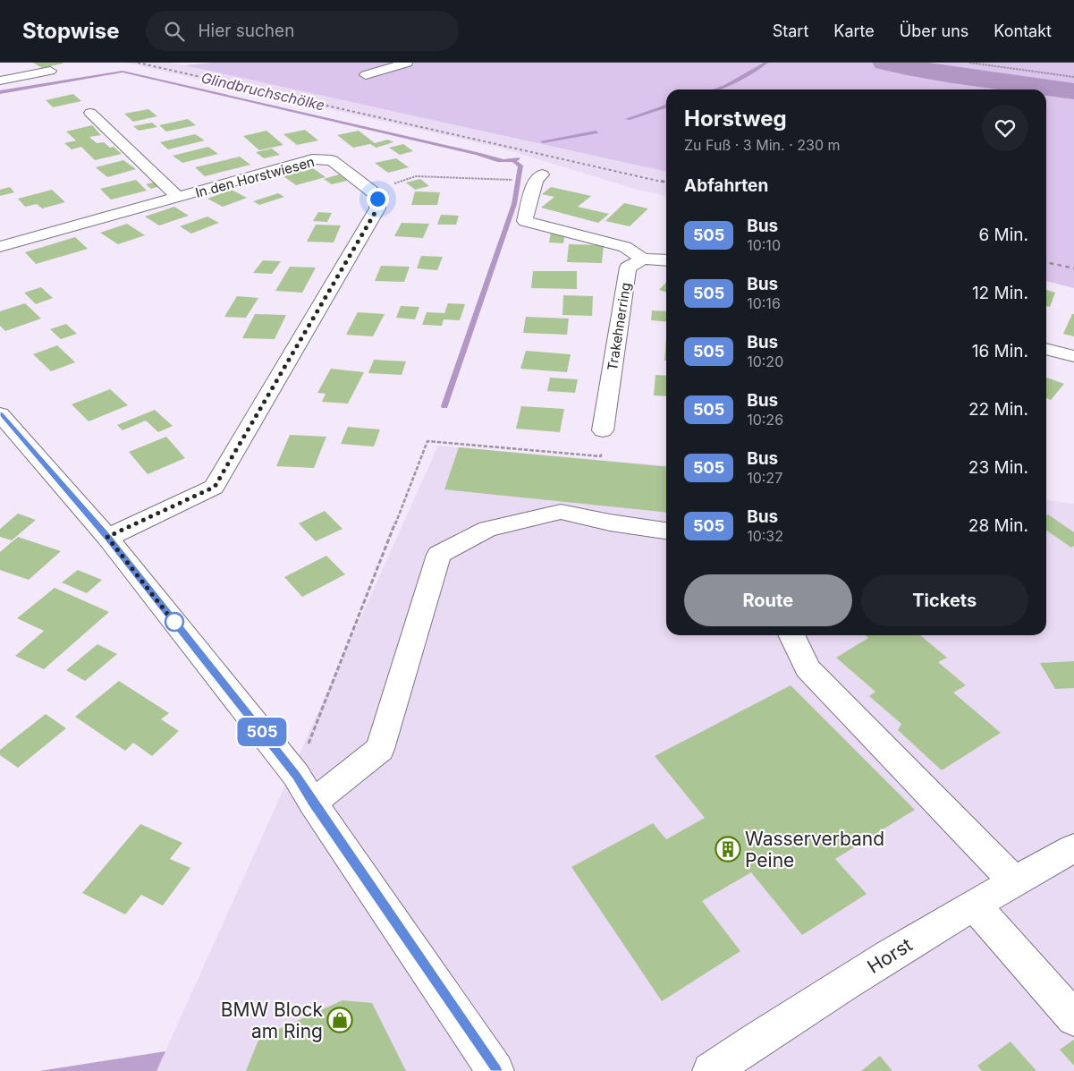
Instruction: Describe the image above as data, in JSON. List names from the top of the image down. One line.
{"streets":{"street":["In den Horstwiesen","Trakehnerring","Horst"]},"water":["Glindbruchschölke"],"places":{"building":["Wasserverband Peine"],"shop":["BMW Block am Ring"]},"lines":["bus line 505"],"page":{"header":"Stopwise","search":"Hier suchen","nav":["Start","Karte","Über uns","Kontakt"],"on_map":"505","heading":[["Horstweg","Zu Fuß · 3 Min. · 230 m"],"Abfahrten"],"list":[{"mark":"505","name":"Bus","note":"10:10","value":"6 Min."},{"mark":"505","name":"Bus","note":"10:16","value":"12 Min."},{"mark":"505","name":"Bus","note":"10:20","value":"16 Min."},{"mark":"505","name":"Bus","note":"10:26","value":"22 Min."},{"mark":"505","name":"Bus","note":"10:27","value":"23 Min."},{"mark":"505","name":"Bus","note":"10:32","value":"28 Min."}],"buttons":["Route","Tickets"]}}
